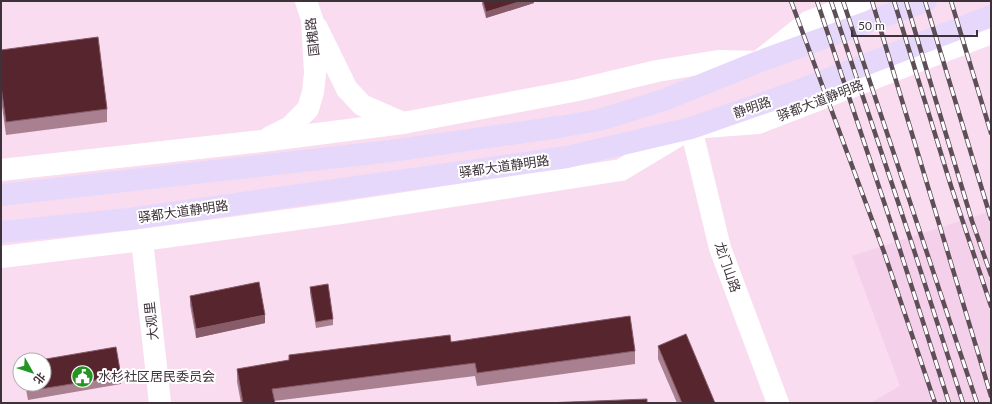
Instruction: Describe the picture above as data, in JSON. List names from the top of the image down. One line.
{"streets":{"main road":["驿都大道静明路","静明路"],"street":["国槐路","龙门山路","大观里"]},"crossings":[["驿都大道静明路","静明路"],["驿都大道静明路","龙门山路"],["静明路","龙门山路"]],"places":{"public building":["水杉社区居民委员会"]},"scale_bar":"50 m","north":"bottom right"}
